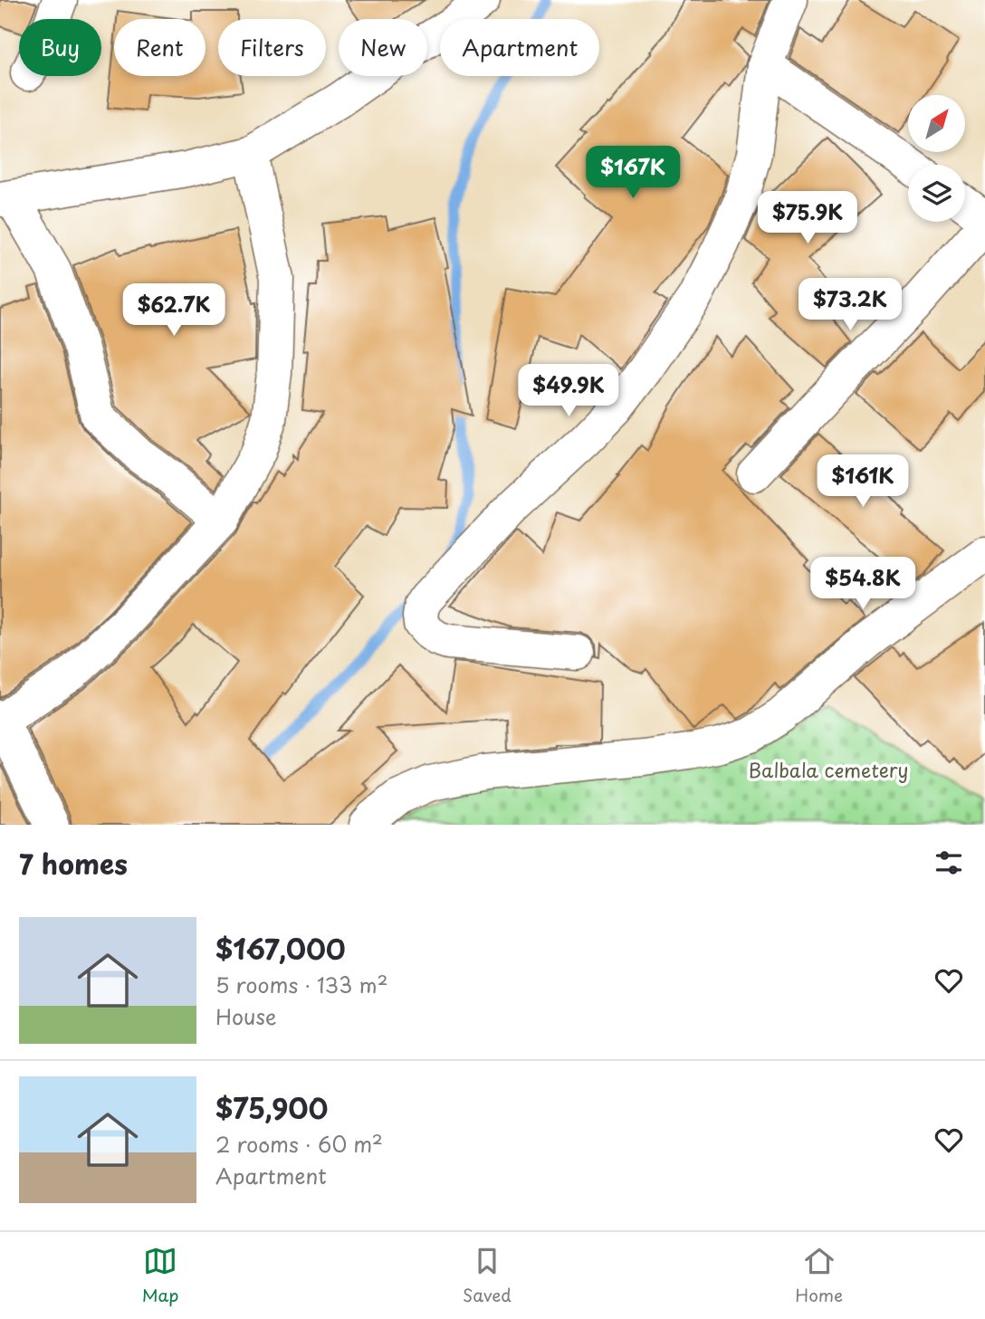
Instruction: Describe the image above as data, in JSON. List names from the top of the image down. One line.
{"parks":["Balbala cemetery"],"north":"top right","page":{"chip":["Buy","Rent","Filters","New","Apartment"],"price":["$167K","$75.9K","$73.2K","$62.7K","$49.9K","$161K","$54.8K"],"heading":"7 homes","list":[{"name":"$167,000","note":"5 rooms · 133 m² · House"},{"name":"$75,900","note":"2 rooms · 60 m² · Apartment"}],"tabs":["Map","Saved","Home"]}}
